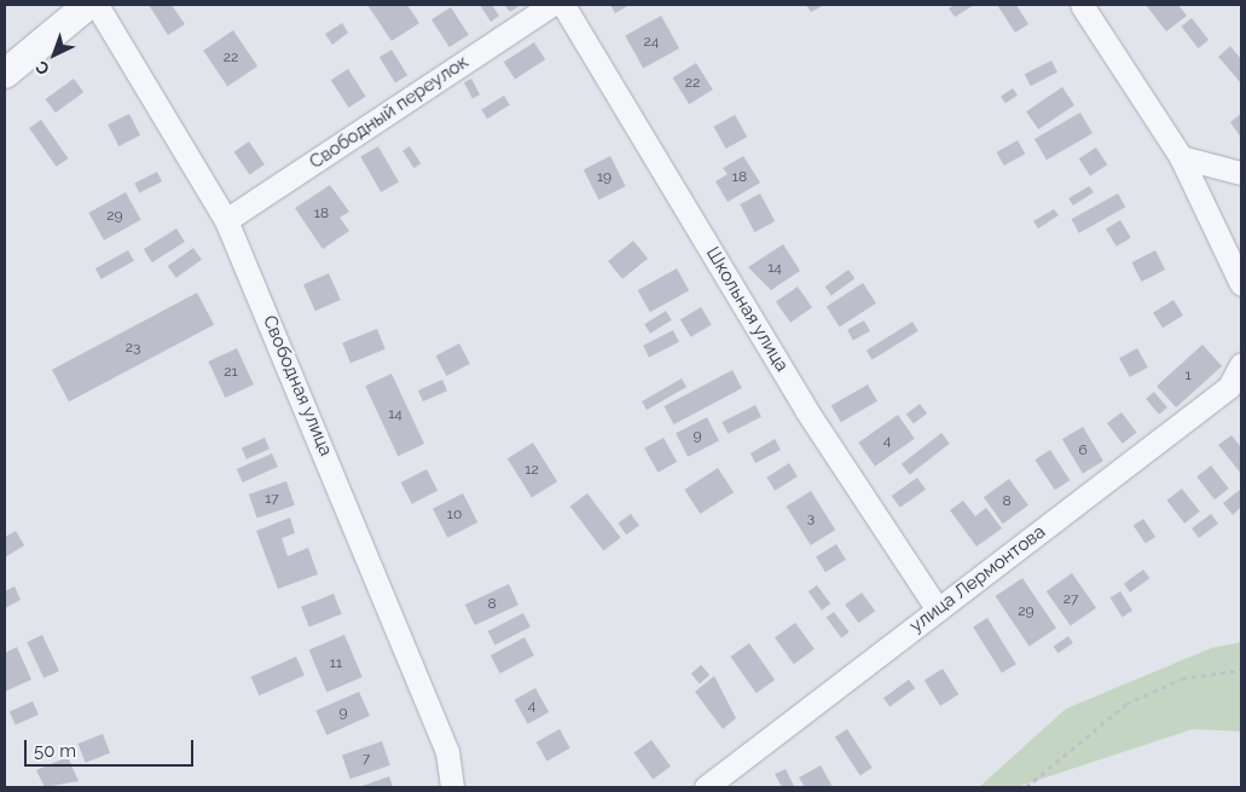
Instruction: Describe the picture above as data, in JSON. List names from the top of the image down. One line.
{"streets":{"street":["Свободный переулок","Школьная улица","Свободная улица","улица Лермонтова"]},"crossings":[["Свободный переулок","Свободная улица"],["Школьная улица","улица Лермонтова"]],"house_numbers":["24","22","22","19","18","18","29","14","23","21","1","14","9","4","6","12","17","8","10","3","27","8","29","11","4","9","7"],"scale_bar":"50 m","north":"bottom left"}
